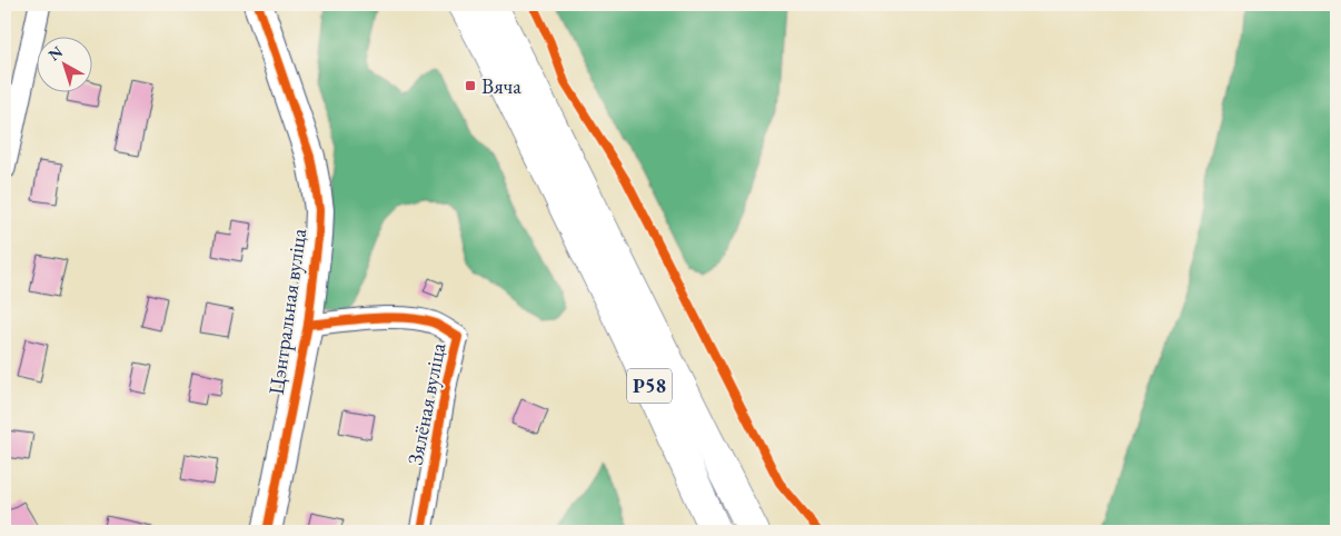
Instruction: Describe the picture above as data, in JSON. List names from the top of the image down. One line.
{"streets":{"main road":["Р58"],"street":["Цэнтральная вуліца","Зялёная вуліца"]},"crossings":[["Цэнтральная вуліца","Зялёная вуліца"]],"places":{"transit":["Вяча"]},"north":"top left"}
